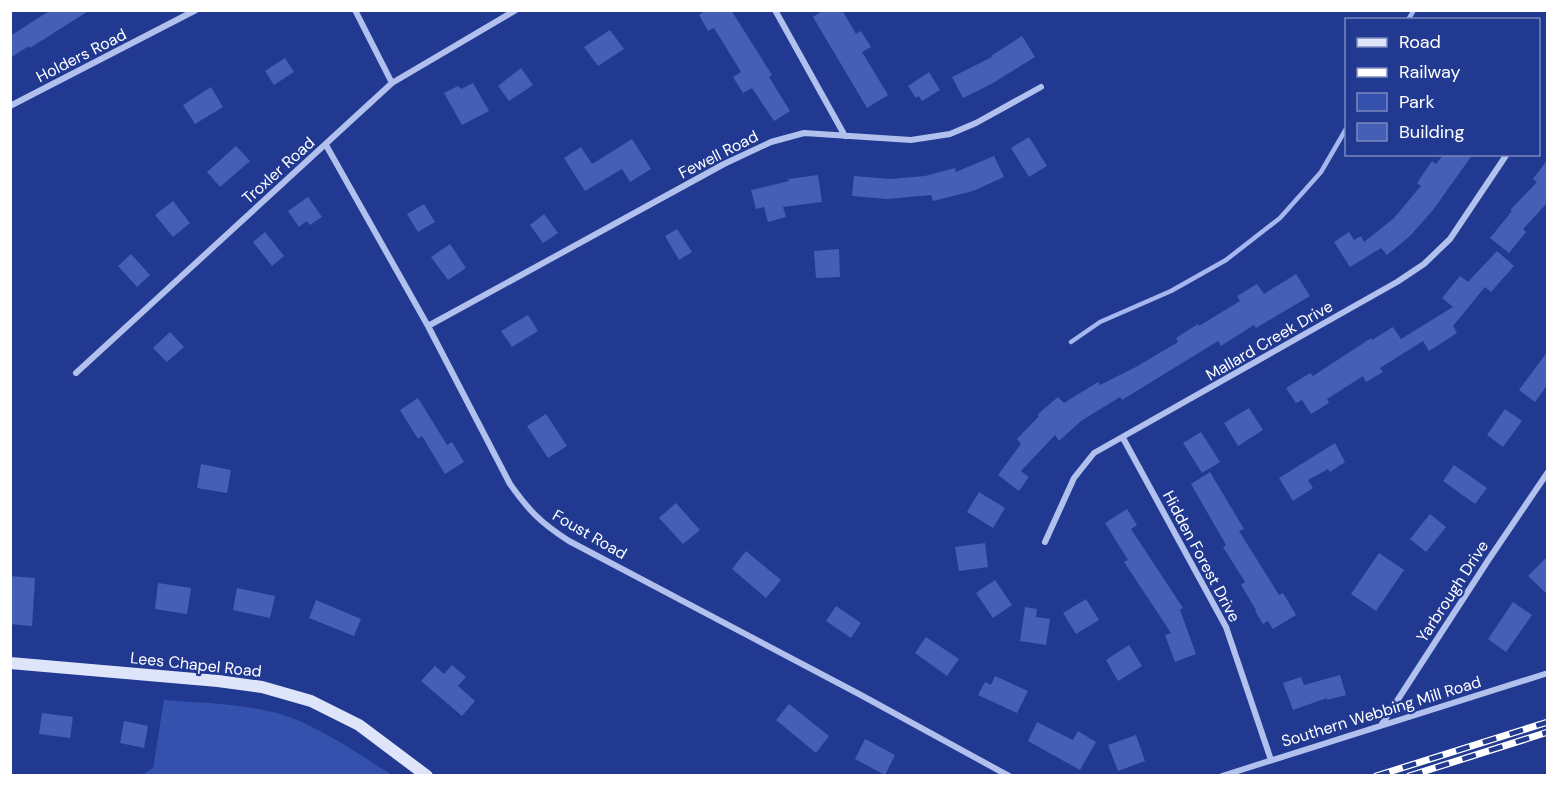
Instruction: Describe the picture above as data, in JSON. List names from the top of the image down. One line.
{"streets":{"main road":["Lees Chapel Road"],"street":["Holders Road","Fewell Road","Troxler Road","Mallard Creek Drive","Foust Road","Hidden Forest Drive","Yarbrough Drive","Southern Webbing Mill Road"]},"crossings":[["Fewell Road","Foust Road"],["Troxler Road","Foust Road"],["Mallard Creek Drive","Hidden Forest Drive"],["Hidden Forest Drive","Southern Webbing Mill Road"],["Yarbrough Drive","Southern Webbing Mill Road"]],"legend":["Road","Railway","Park","Building"]}
